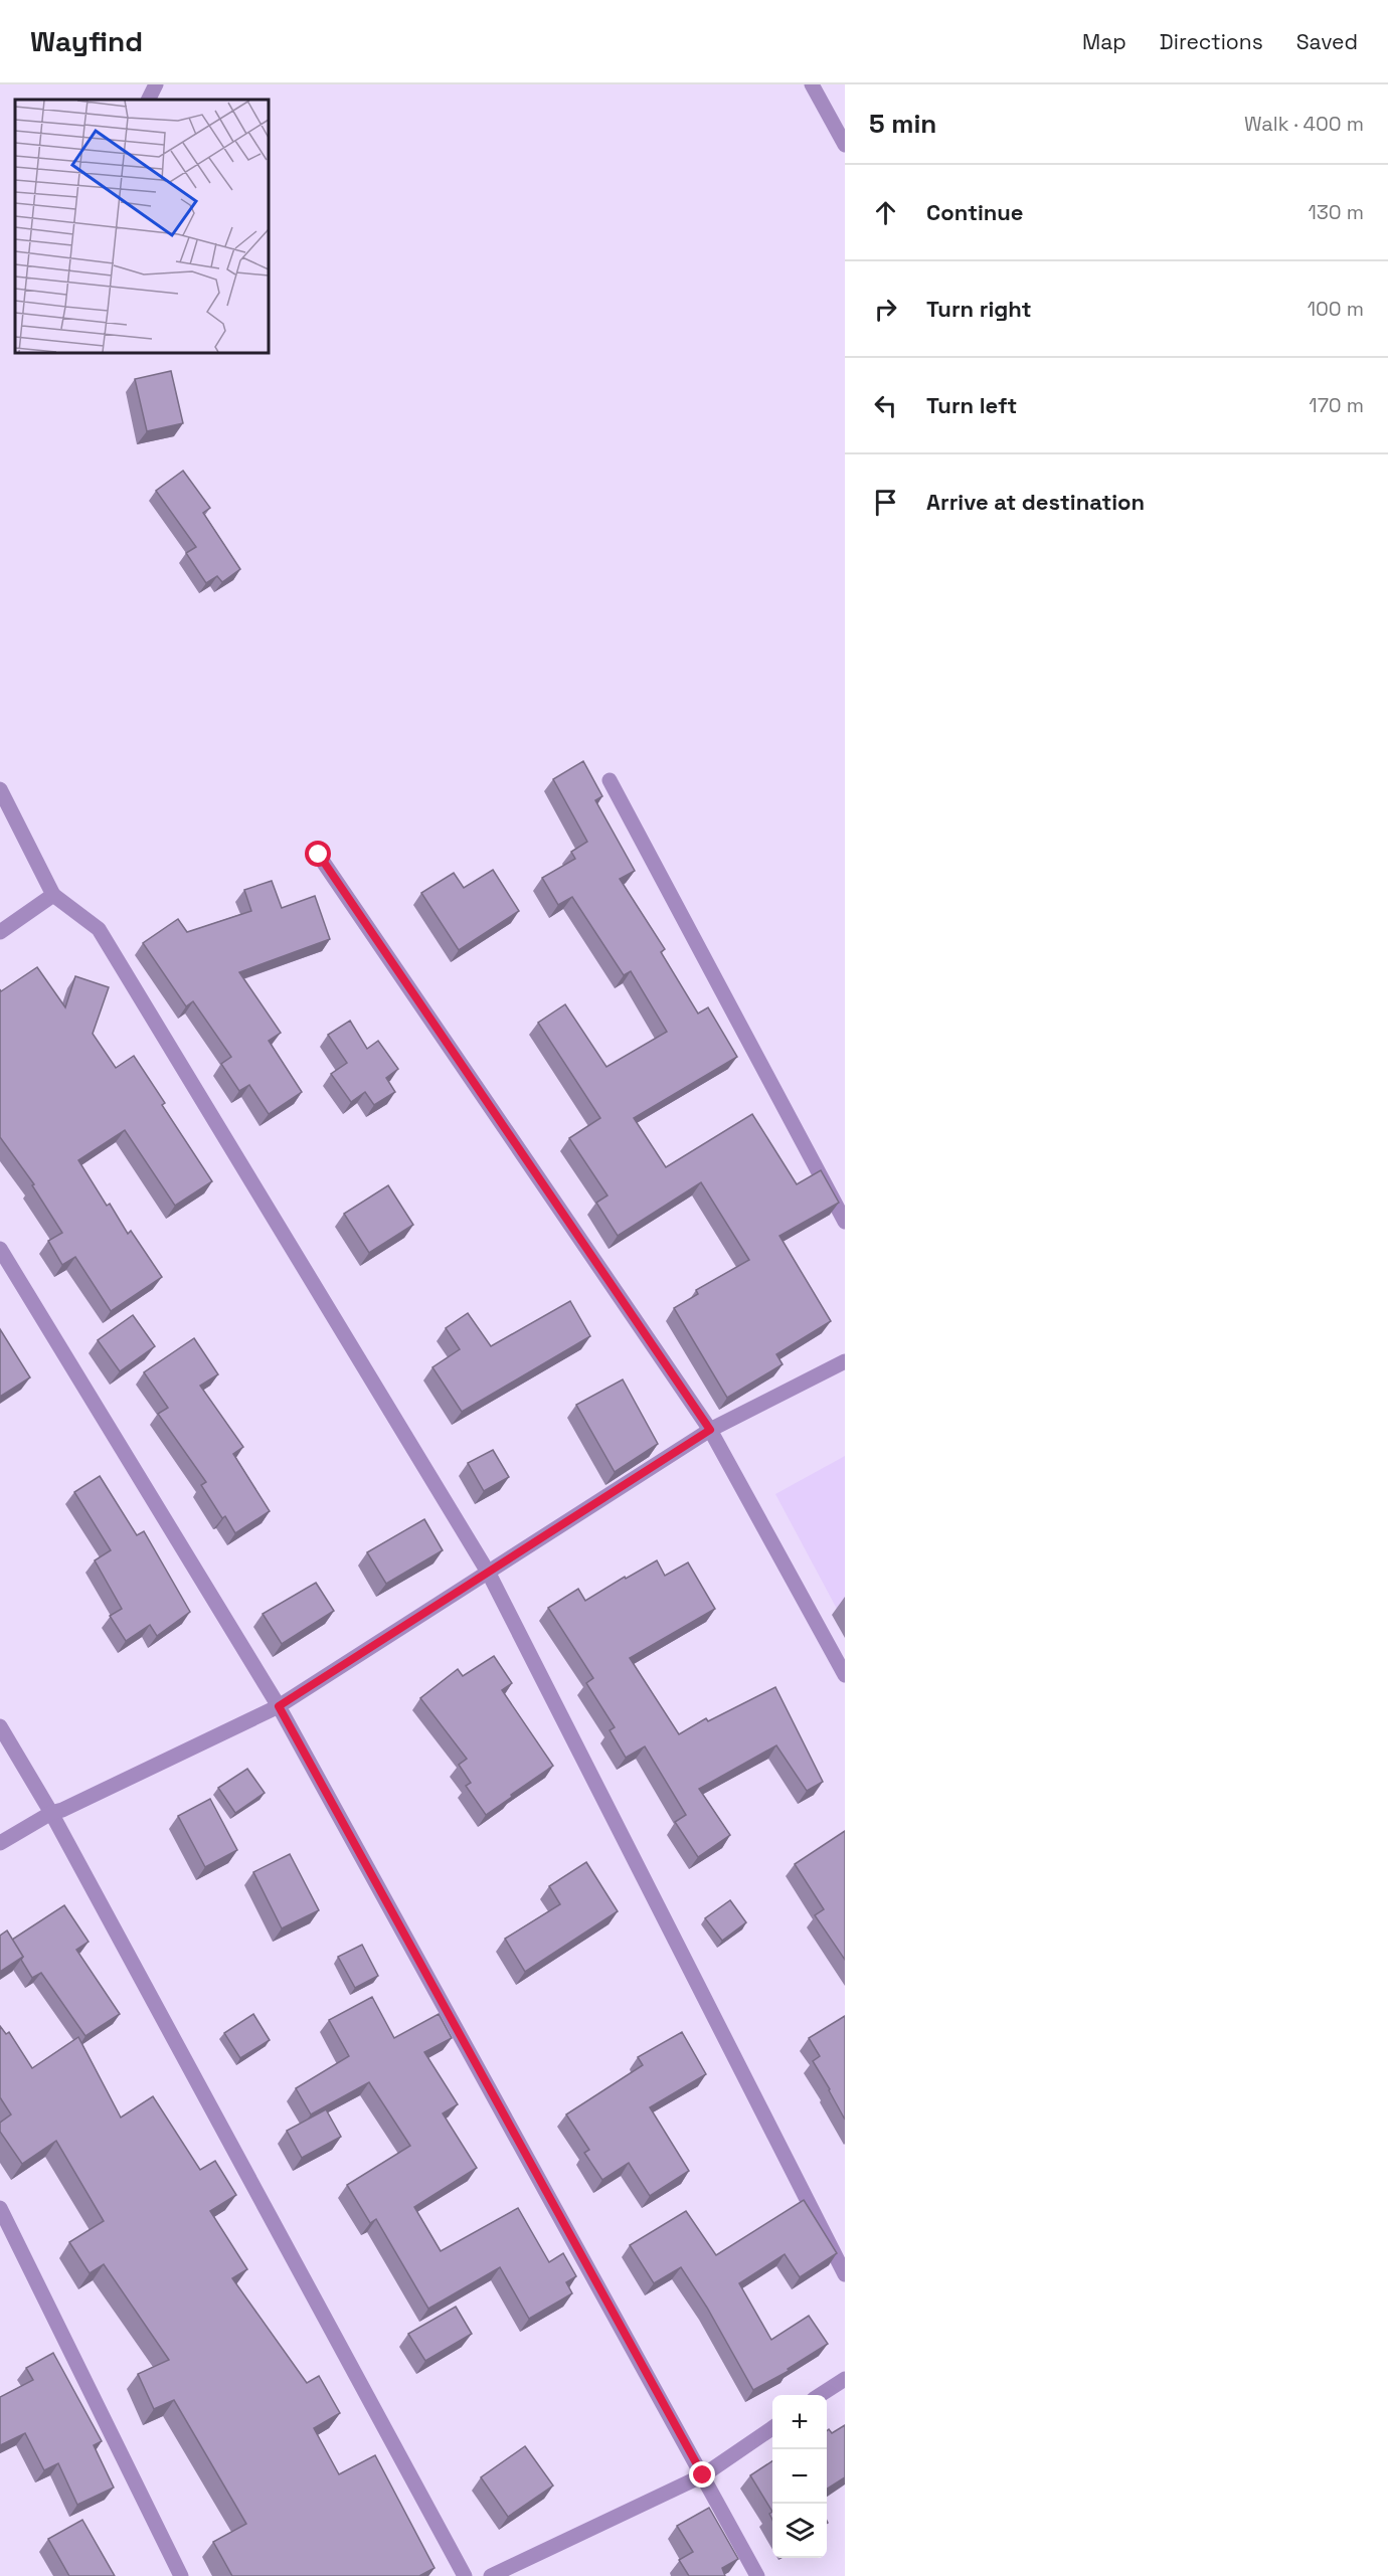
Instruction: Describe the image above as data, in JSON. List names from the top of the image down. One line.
{"page":{"header":"Wayfind","nav":["Map","Directions","Saved"],"heading":["5 min","Walk · 400 m"],"list":[["Continue","130 m"],["Turn right","100 m"],["Turn left","170 m"],"Arrive at destination"],"map_buttons":["+","−"]}}
